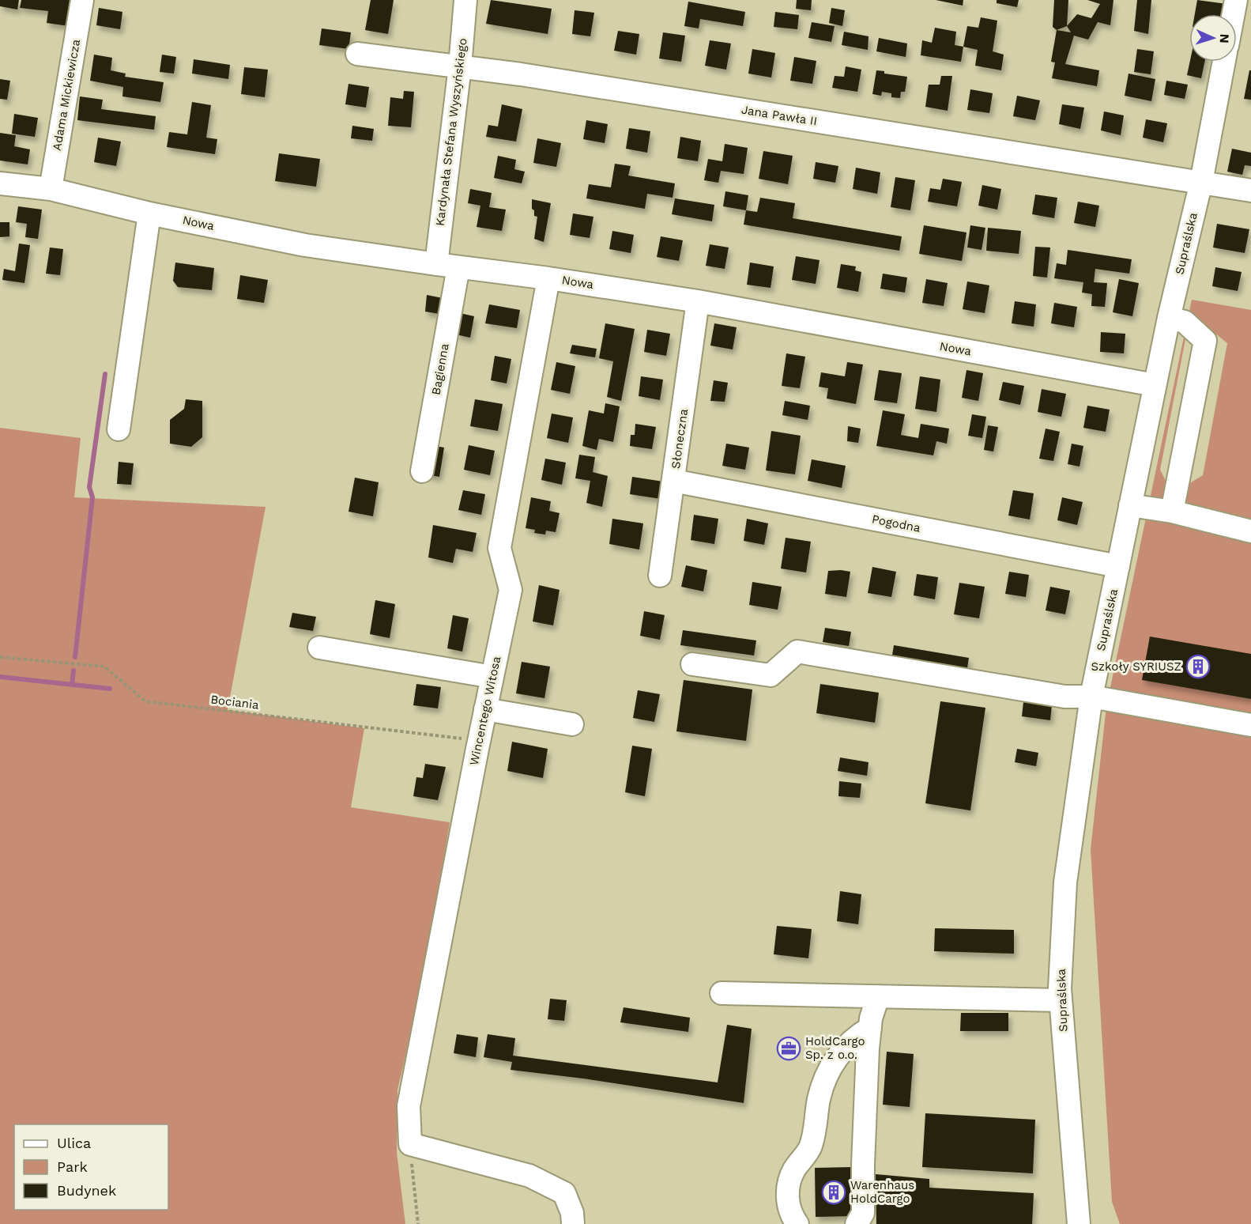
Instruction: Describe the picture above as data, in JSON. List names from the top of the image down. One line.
{"streets":{"street":["Adama Mickiewicza","Jana Pawła II","Kardynała Stefana Wyszyńskiego","Nowa","Supraślska","Bagienna","Słoneczna","Pogodna","Wincentego Witosa"],"path":["Bociania"]},"crossings":[["Adama Mickiewicza","Nowa"],["Jana Pawła II","Kardynała Stefana Wyszyńskiego"],["Jana Pawła II","Supraślska"],["Kardynała Stefana Wyszyńskiego","Nowa"],["Nowa","Supraślska"],["Nowa","Bagienna"],["Nowa","Słoneczna"],["Nowa","Wincentego Witosa"],["Supraślska","Pogodna"],["Słoneczna","Pogodna"],["Bociania","Wincentego Witosa"]],"places":{"building":["Szkoły SYRIUSZ","Warenhaus HoldCargo"],"office":["HoldCargo Sp. z o.o."]},"legend":["Ulica","Park","Budynek"],"north":"right"}
